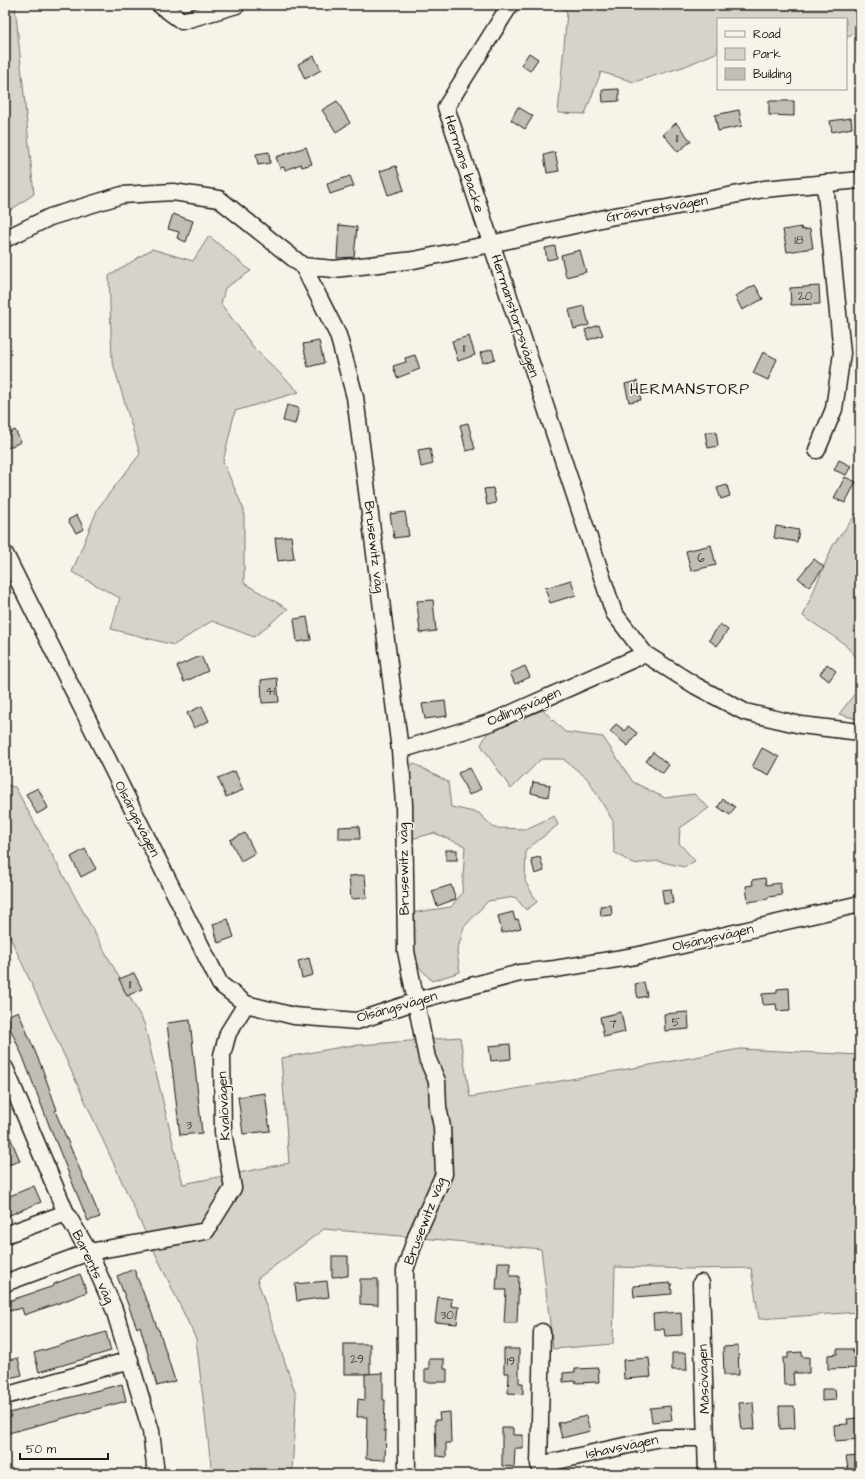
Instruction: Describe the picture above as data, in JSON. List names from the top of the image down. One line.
{"streets":{"street":["Hermans backe","Gräsvretsvägen","Hermanstorpsvägen","Brusewitz väg","Odlingsvägen","Olsängsvägen","Kvalövägen","Barents väg","Måsövägen","Ishavsvägen"]},"crossings":[["Hermans backe","Gräsvretsvägen"],["Hermans backe","Hermanstorpsvägen"],["Gräsvretsvägen","Hermanstorpsvägen"],["Hermanstorpsvägen","Brusewitz väg"],["Hermanstorpsvägen","Odlingsvägen"],["Brusewitz väg","Odlingsvägen"],["Brusewitz väg","Olsängsvägen"],["Olsängsvägen","Kvalövägen"],["Kvalövägen","Barents väg"],["Måsövägen","Ishavsvägen"]],"districts":["HERMANSTORP"],"house_numbers":["11","18","20","11","6","41","11","5","7","3","30","29","19"],"legend":["Road","Park","Building"],"scale_bar":"50 m"}
